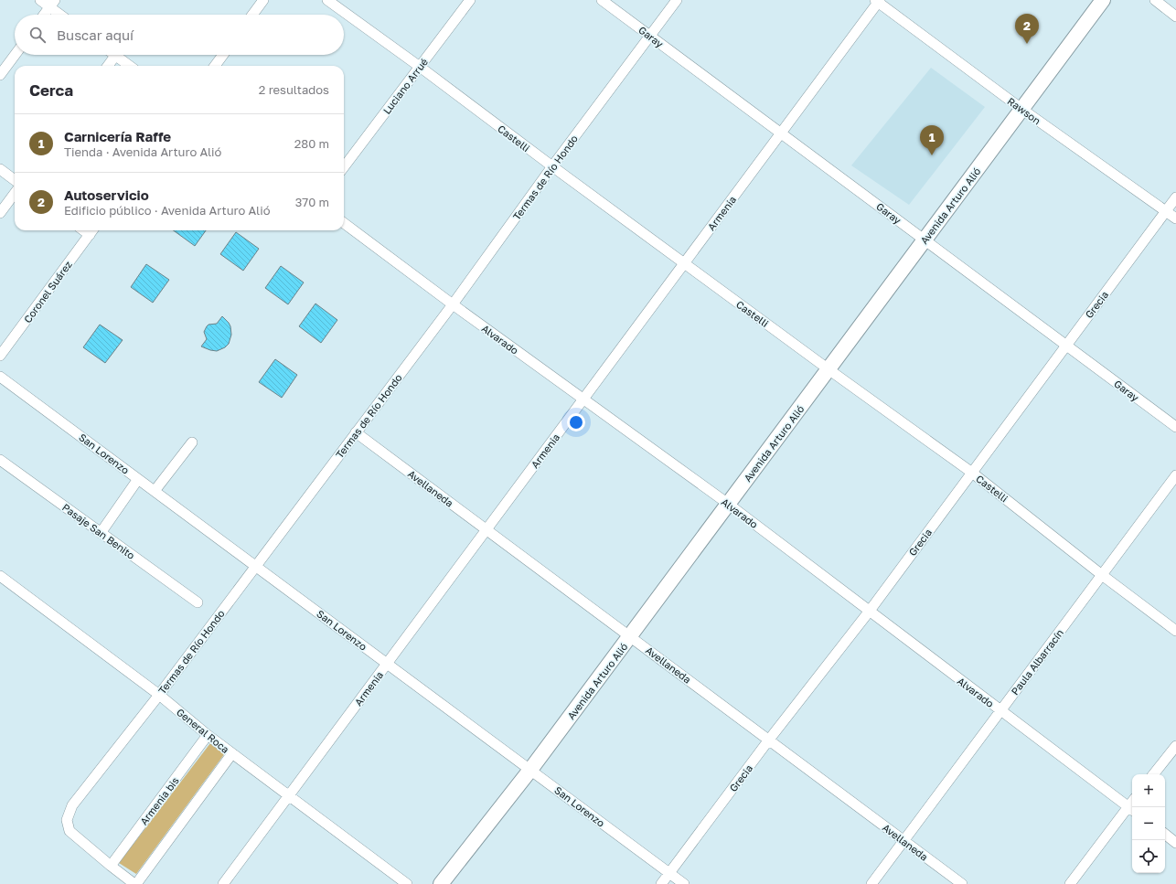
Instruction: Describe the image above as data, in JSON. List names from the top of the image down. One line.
{"streets":{"main road":["Avenida Arturo Alió"],"street":["Garay","Luciano Arrué","Rawson","Castelli","Termas de Río Hondo","Armenia","Coronel Suárez","Grecia","Alvarado","San Lorenzo","Avellaneda","Pasaje San Benito","Paula Albarracín","General Roca","Armenia bis"]},"crossings":[["Garay","Termas de Río Hondo"],["Garay","Avenida Arturo Alió"],["Garay","Armenia"],["Garay","Grecia"],["Luciano Arrué","Castelli"],["Rawson","Avenida Arturo Alió"],["Rawson","Armenia"],["Rawson","Grecia"],["Castelli","Termas de Río Hondo"],["Castelli","Avenida Arturo Alió"],["Castelli","Armenia"],["Castelli","Grecia"],["Castelli","Paula Albarracín"],["Termas de Río Hondo","Alvarado"],["Termas de Río Hondo","San Lorenzo"],["Termas de Río Hondo","Avellaneda"],["Termas de Río Hondo","General Roca"],["Termas de Río Hondo","Armenia bis"],["Avenida Arturo Alió","Alvarado"],["Avenida Arturo Alió","San Lorenzo"],["Avenida Arturo Alió","Avellaneda"],["Armenia","Alvarado"],["Armenia","San Lorenzo"],["Armenia","Avellaneda"],["Armenia","General Roca"],["Grecia","Alvarado"],["Grecia","San Lorenzo"],["Grecia","Avellaneda"],["Alvarado","Paula Albarracín"],["Avellaneda","Paula Albarracín"],["General Roca","Armenia bis"]],"page":{"pins":["2","1"],"search":"Buscar aquí","heading":["Cerca","2 resultados"],"list":[{"mark":"1","name":"Carnicería Raffe","note":"Tienda · Avenida Arturo Alió","value":"280 m"},{"mark":"2","name":"Autoservicio","note":"Edificio público · Avenida Arturo Alió","value":"370 m"}],"map_buttons":["+","−"]}}
